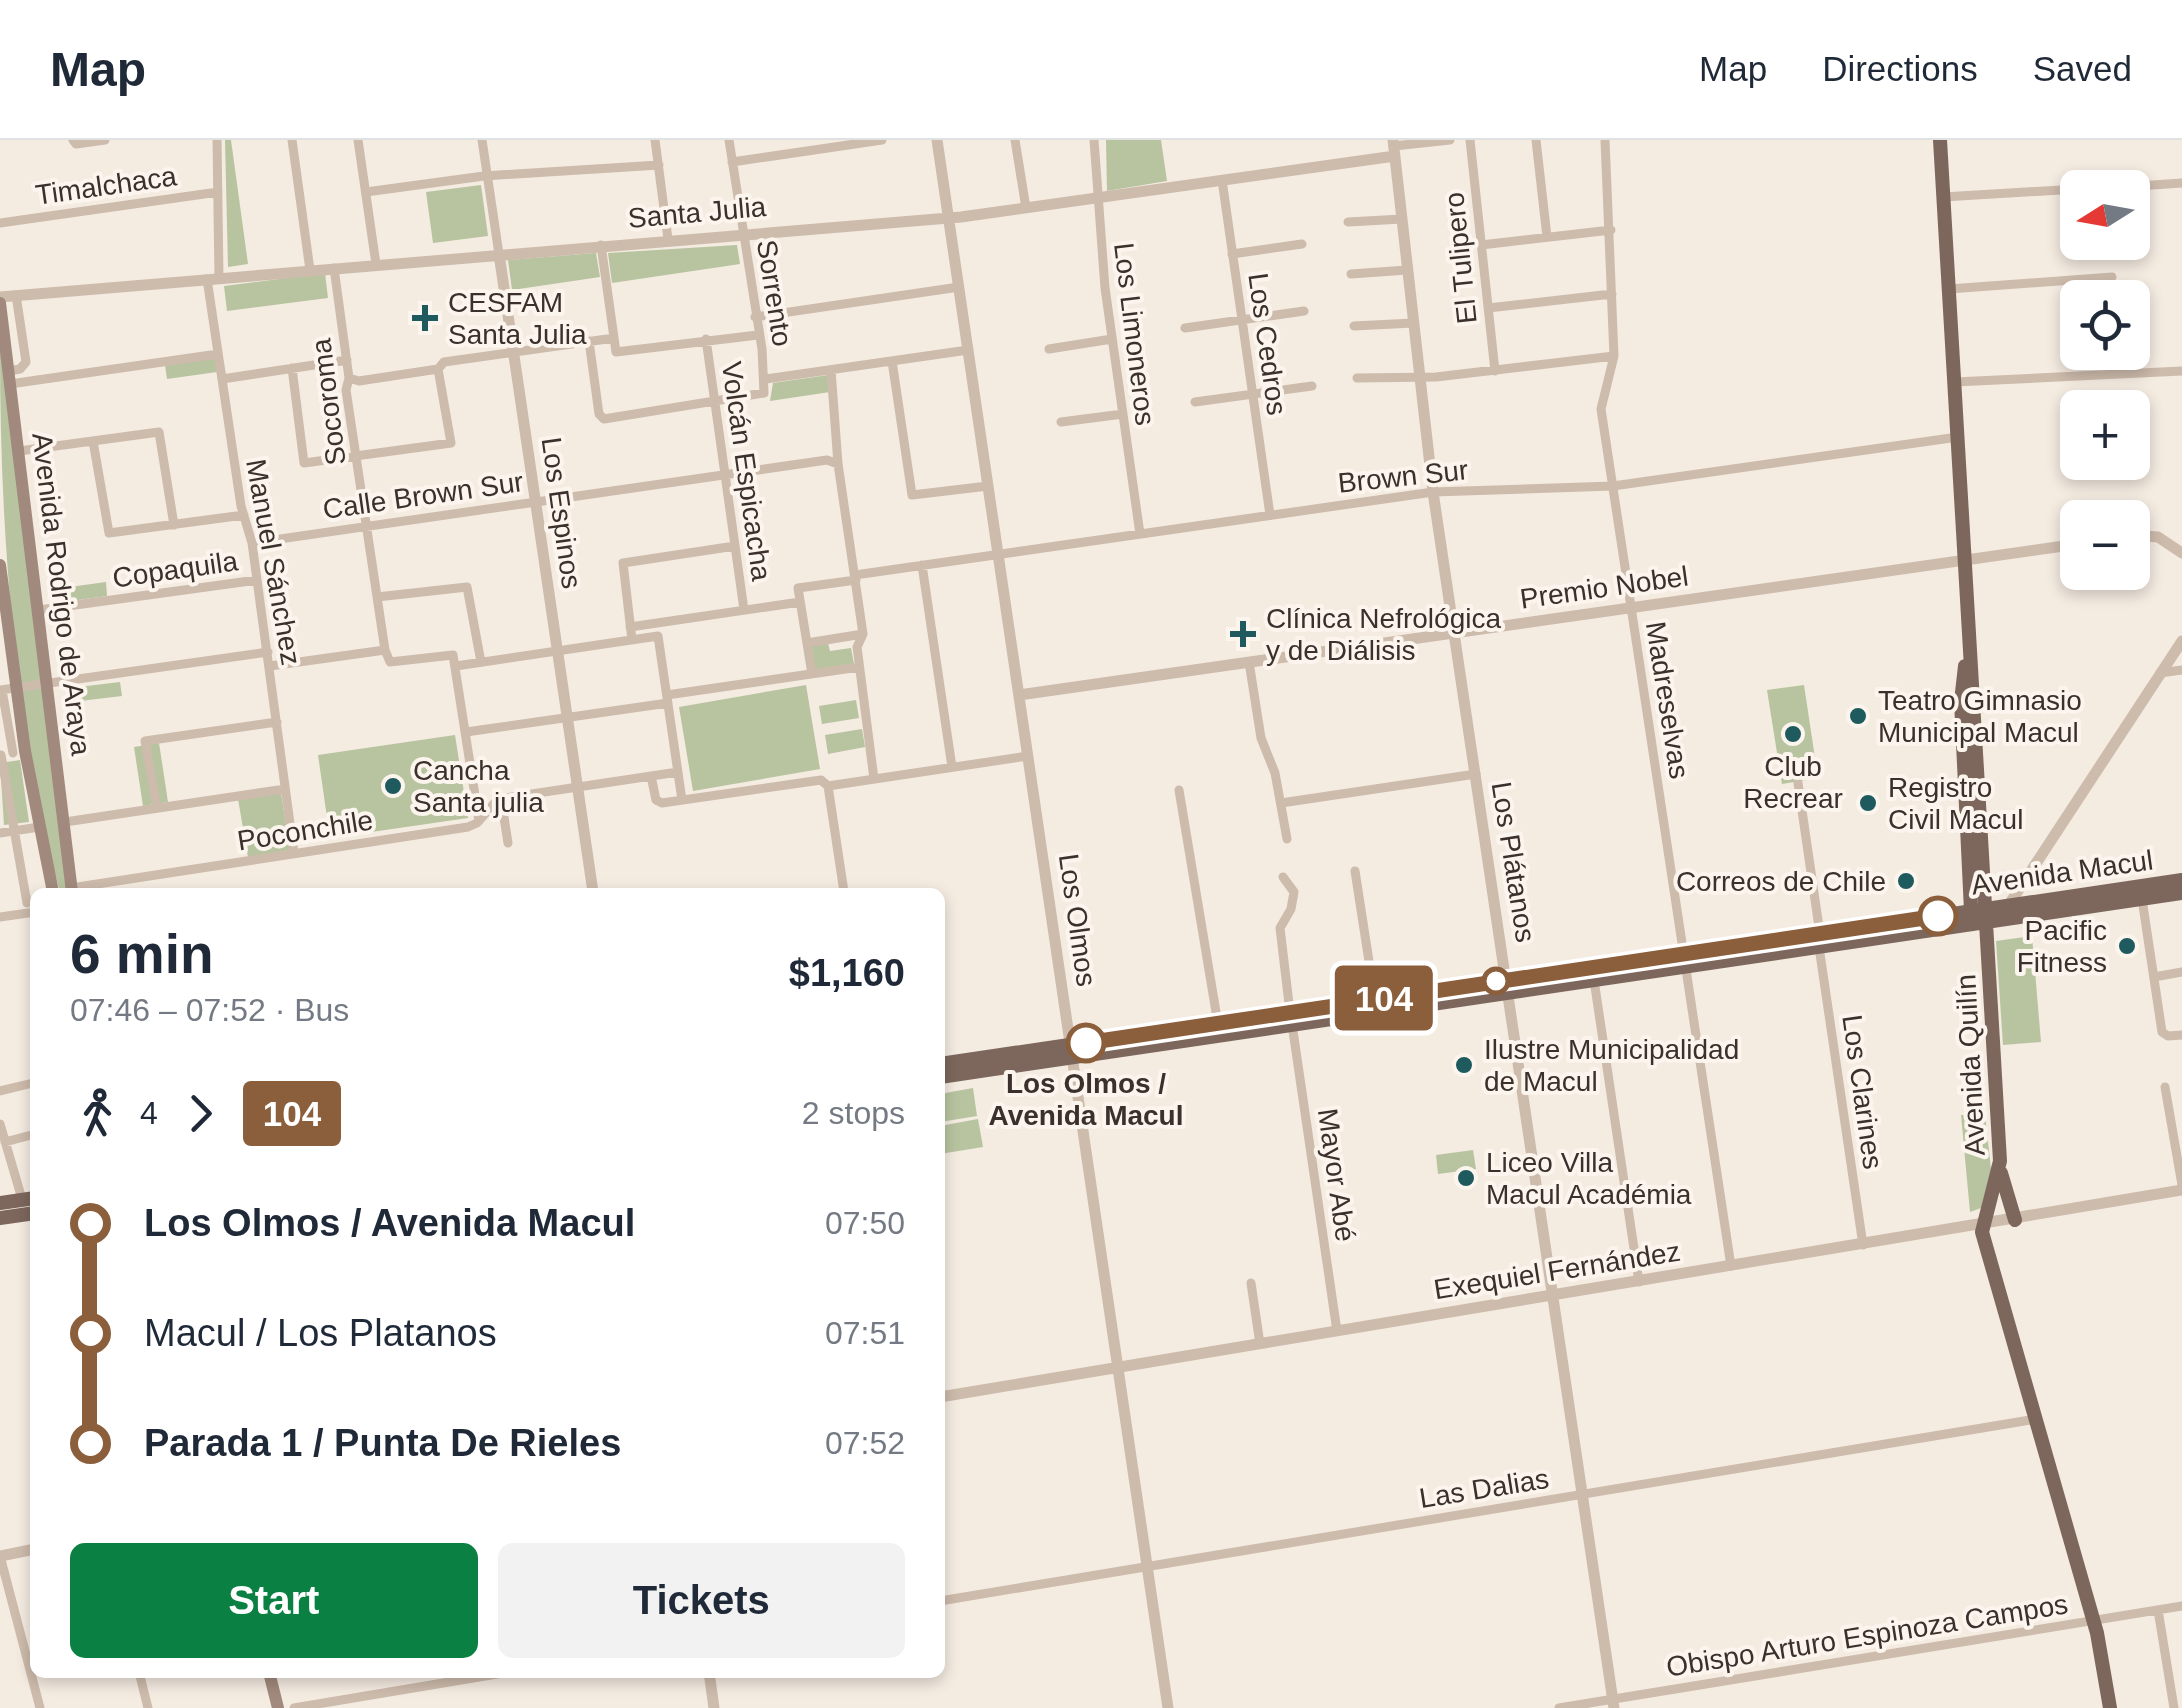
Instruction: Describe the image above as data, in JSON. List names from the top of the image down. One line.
{"streets":{"main road":["Avenida Rodrigo de Araya","Avenida Macul","Avenida Quilín"],"street":["Timalchaca","Santa Julia","El Tulipero","Sorrento","Los Limoneros","Los Cedros","Socoroma","Volcán Espicacha","Brown Sur","Calle Brown Sur","Los Espinos","Manuel Sánchez","Copaquila","Premio Nobel","Madreselvas","Poconchile","Los Plátanos","Los Olmos","Los Clarines","Mayor Abé","Exequiel Fernández","Las Dalias","Obispo Arturo Espinoza Campos"]},"crossings":[["Timalchaca","Manuel Sánchez"],["Santa Julia","Sorrento"],["Santa Julia","Los Limoneros"],["Santa Julia","Los Cedros"],["Santa Julia","Socoroma"],["Santa Julia","Los Espinos"],["Santa Julia","Manuel Sánchez"],["Santa Julia","Avenida Rodrigo de Araya"],["Santa Julia","Los Plátanos"],["Santa Julia","Los Olmos"],["Sorrento","Volcán Espicacha"],["Los Limoneros","Brown Sur"],["Los Cedros","Brown Sur"],["Socoroma","Calle Brown Sur"],["Volcán Espicacha","Calle Brown Sur"],["Brown Sur","Madreselvas"],["Brown Sur","Los Plátanos"],["Brown Sur","Los Olmos"],["Brown Sur","Avenida Quilín"],["Calle Brown Sur","Los Espinos"],["Calle Brown Sur","Manuel Sánchez"],["Manuel Sánchez","Copaquila"],["Manuel Sánchez","Poconchile"],["Copaquila","Avenida Rodrigo de Araya"],["Premio Nobel","Madreselvas"],["Premio Nobel","Los Plátanos"],["Premio Nobel","Los Olmos"],["Premio Nobel","Avenida Quilín"],["Madreselvas","Avenida Macul"],["Madreselvas","Exequiel Fernández"],["Los Plátanos","Avenida Macul"],["Los Plátanos","Exequiel Fernández"],["Los Plátanos","Las Dalias"],["Los Plátanos","Obispo Arturo Espinoza Campos"],["Avenida Macul","Los Olmos"],["Avenida Macul","Avenida Quilín"],["Avenida Macul","Los Clarines"],["Avenida Macul","Mayor Abé"],["Los Olmos","Exequiel Fernández"],["Los Olmos","Las Dalias"],["Avenida Quilín","Exequiel Fernández"],["Los Clarines","Exequiel Fernández"],["Mayor Abé","Exequiel Fernández"]],"places":{"health":["CESFAM Santa Julia","Clínica Nefrológica y de Diálisis"],"other":["Teatro Gimnasio Municipal Macul","Club Recrear","Cancha Santa julia","Registro Civil Macul","Correos de Chile","Pacific Fitness","Los Olmos / Avenida Macul","Ilustre Municipalidad de Macul","Liceo Villa Macul Académia"]},"lines":["bus line 104"],"north":"left","page":{"header":"Map","nav":["Map","Directions","Saved"],"on_map":"104","map_buttons":["+","−"],"heading":["6 min","07:46 – 07:52 · Bus","$1,160"],"legs":["4","104","2 stops"],"list":[{"name":"Los Olmos / Avenida Macul","value":"07:50"},{"name":"Macul / Los Platanos","value":"07:51"},{"name":"Parada 1 / Punta De Rieles","value":"07:52"}],"buttons":["Start","Tickets"]}}
